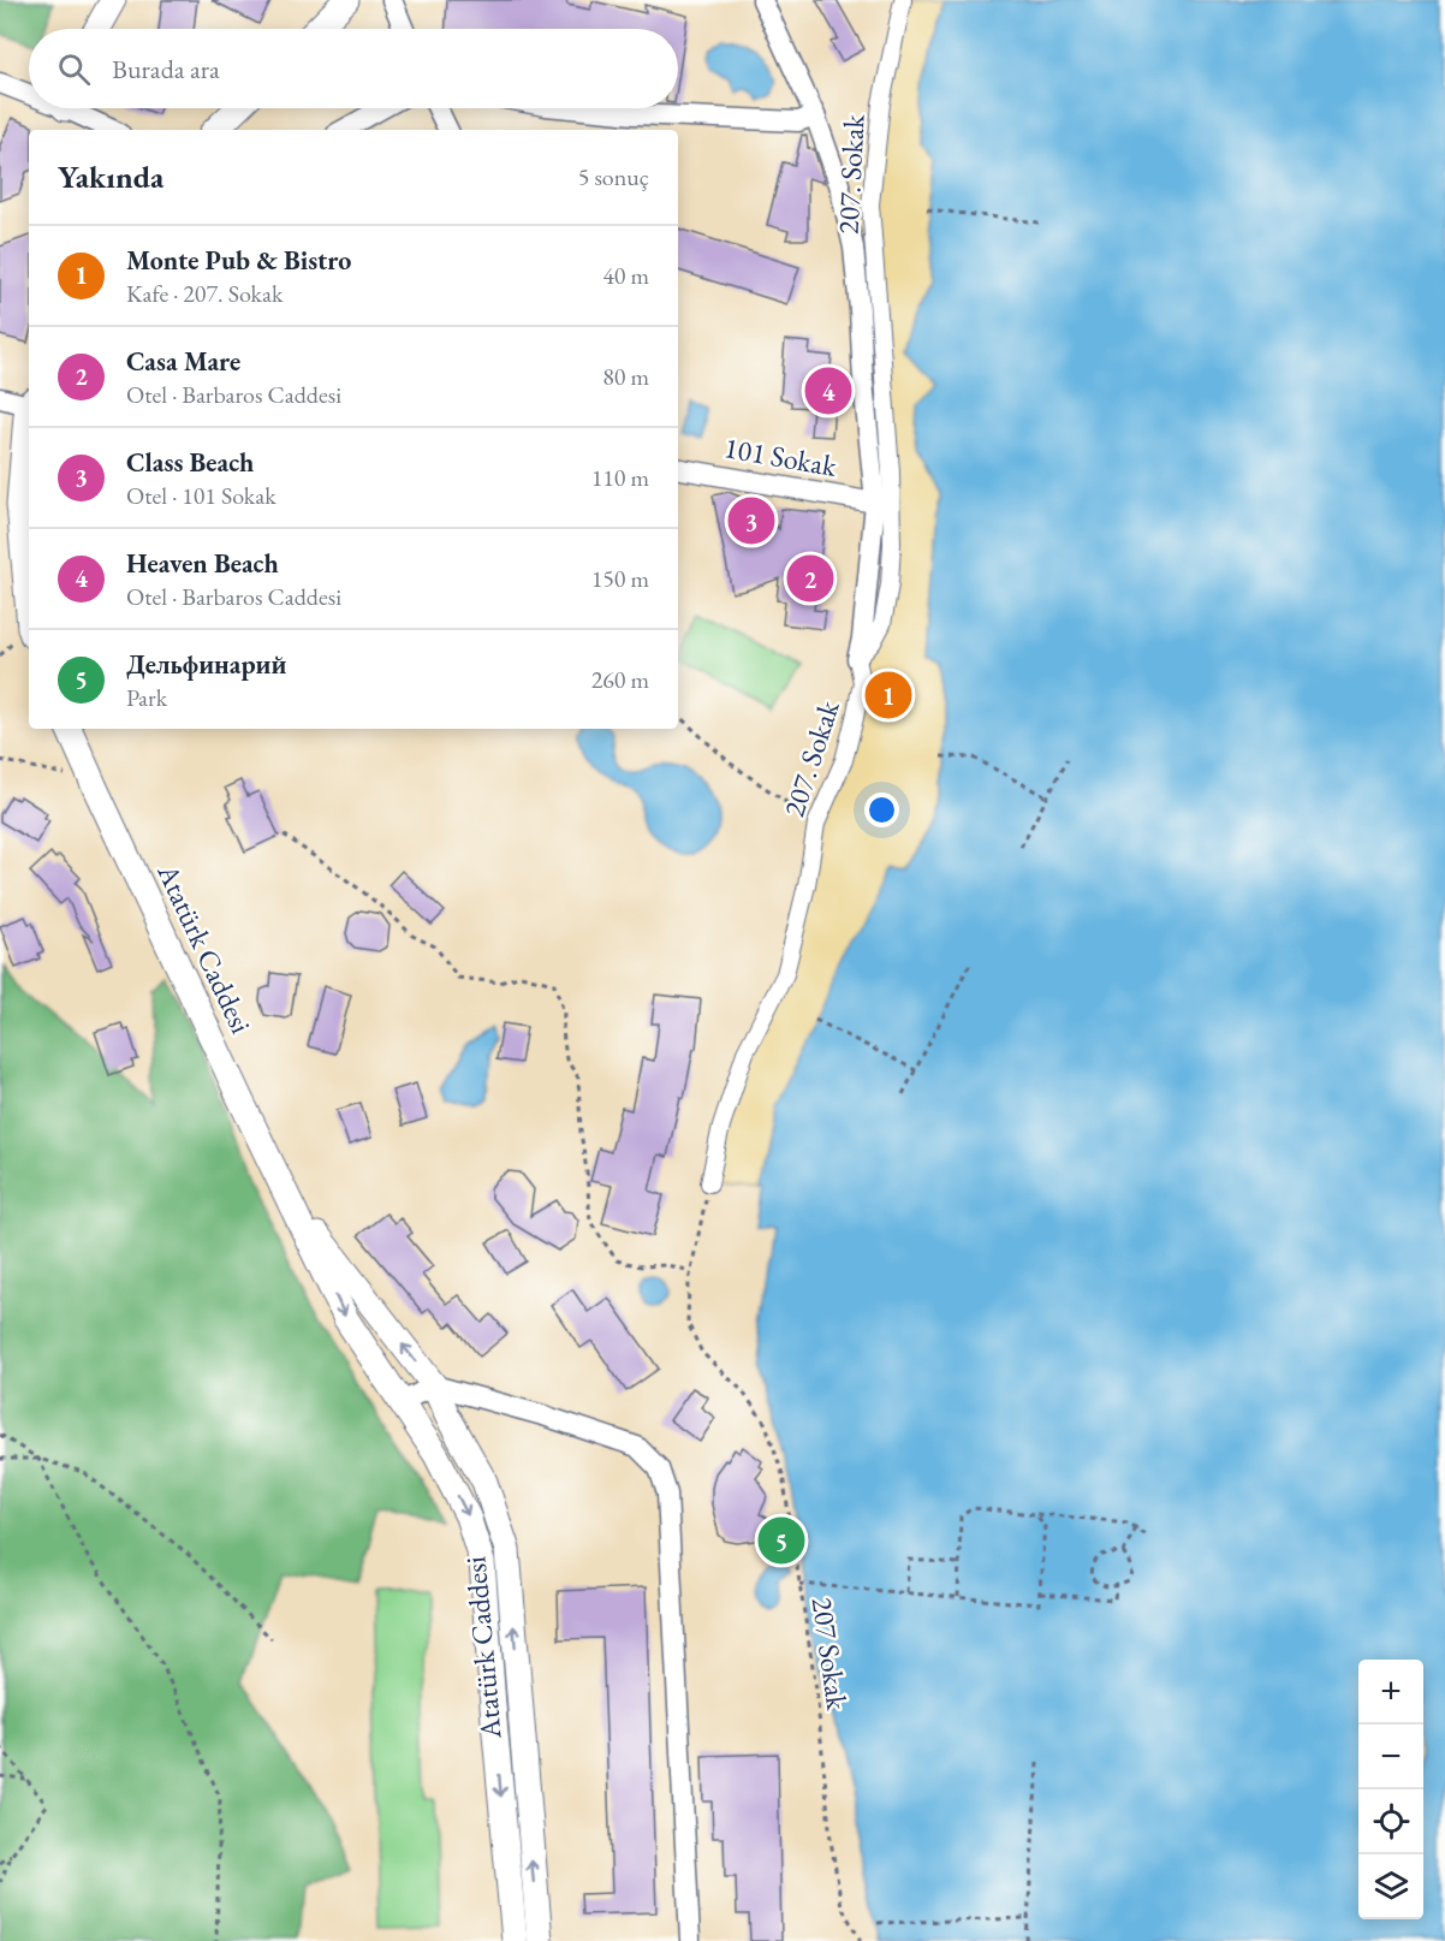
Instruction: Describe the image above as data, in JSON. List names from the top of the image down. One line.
{"streets":{"street":["207. Sokak","101 Sokak","Atatürk Caddesi"],"path":["207 Sokak"]},"crossings":[["207. Sokak","207 Sokak"]],"page":{"search":"Burada ara","heading":["Yakında","5 sonuç"],"list":[{"mark":"1","name":"Monte Pub & Bistro","note":"Kafe · 207. Sokak","value":"40 m"},{"mark":"2","name":"Casa Mare","note":"Otel · Barbaros Caddesi","value":"80 m"},{"mark":"3","name":"Class Beach","note":"Otel · 101 Sokak","value":"110 m"},{"mark":"4","name":"Heaven Beach","note":"Otel · Barbaros Caddesi","value":"150 m"},{"mark":"5","name":"Дельфинарий","note":"Park","value":"260 m"}],"pins":["4","3","2","1","5"],"map_buttons":["+","−"]}}
